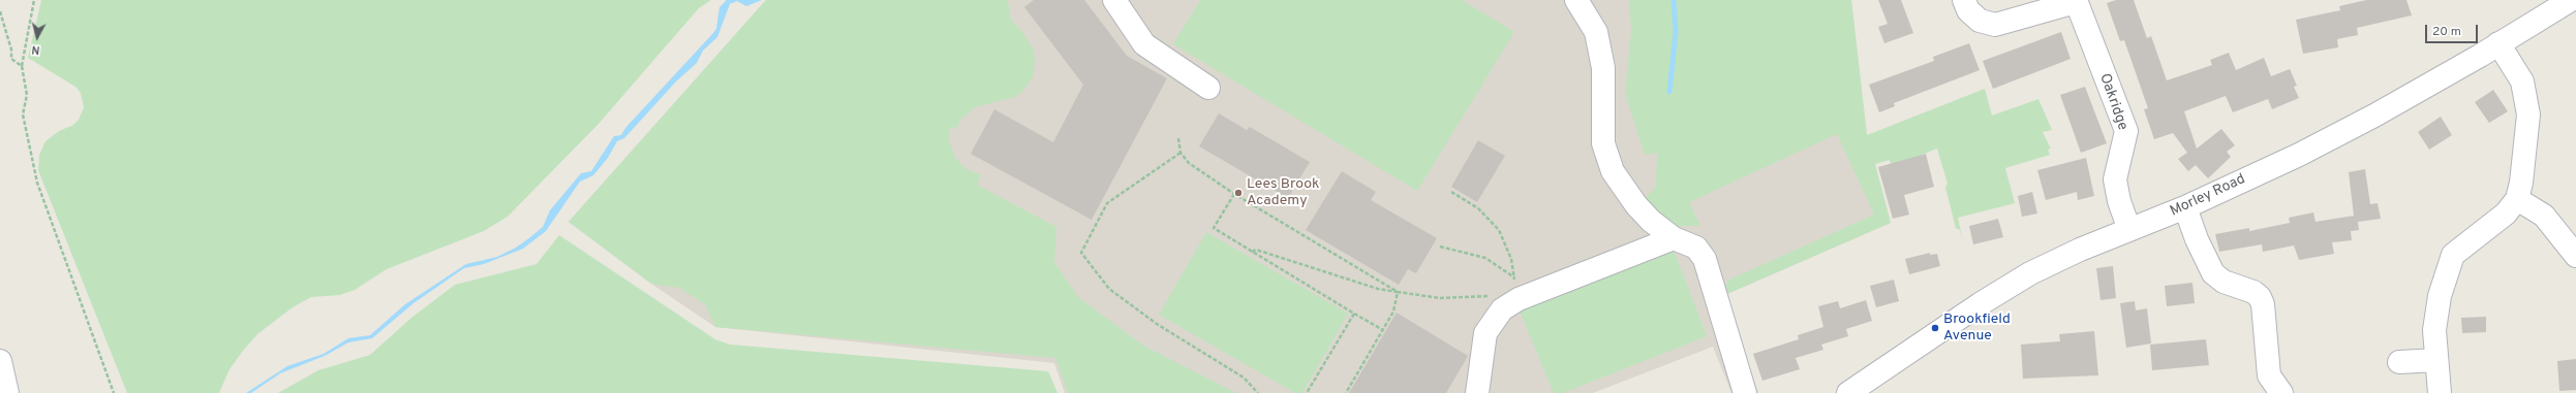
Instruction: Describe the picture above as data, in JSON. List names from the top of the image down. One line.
{"streets":{"street":["Oakridge","Morley Road"]},"crossings":[["Oakridge","Morley Road"]],"places":["Lees Brook Academy","Brookfield Avenue"],"scale_bar":"20 m","north":"bottom"}
